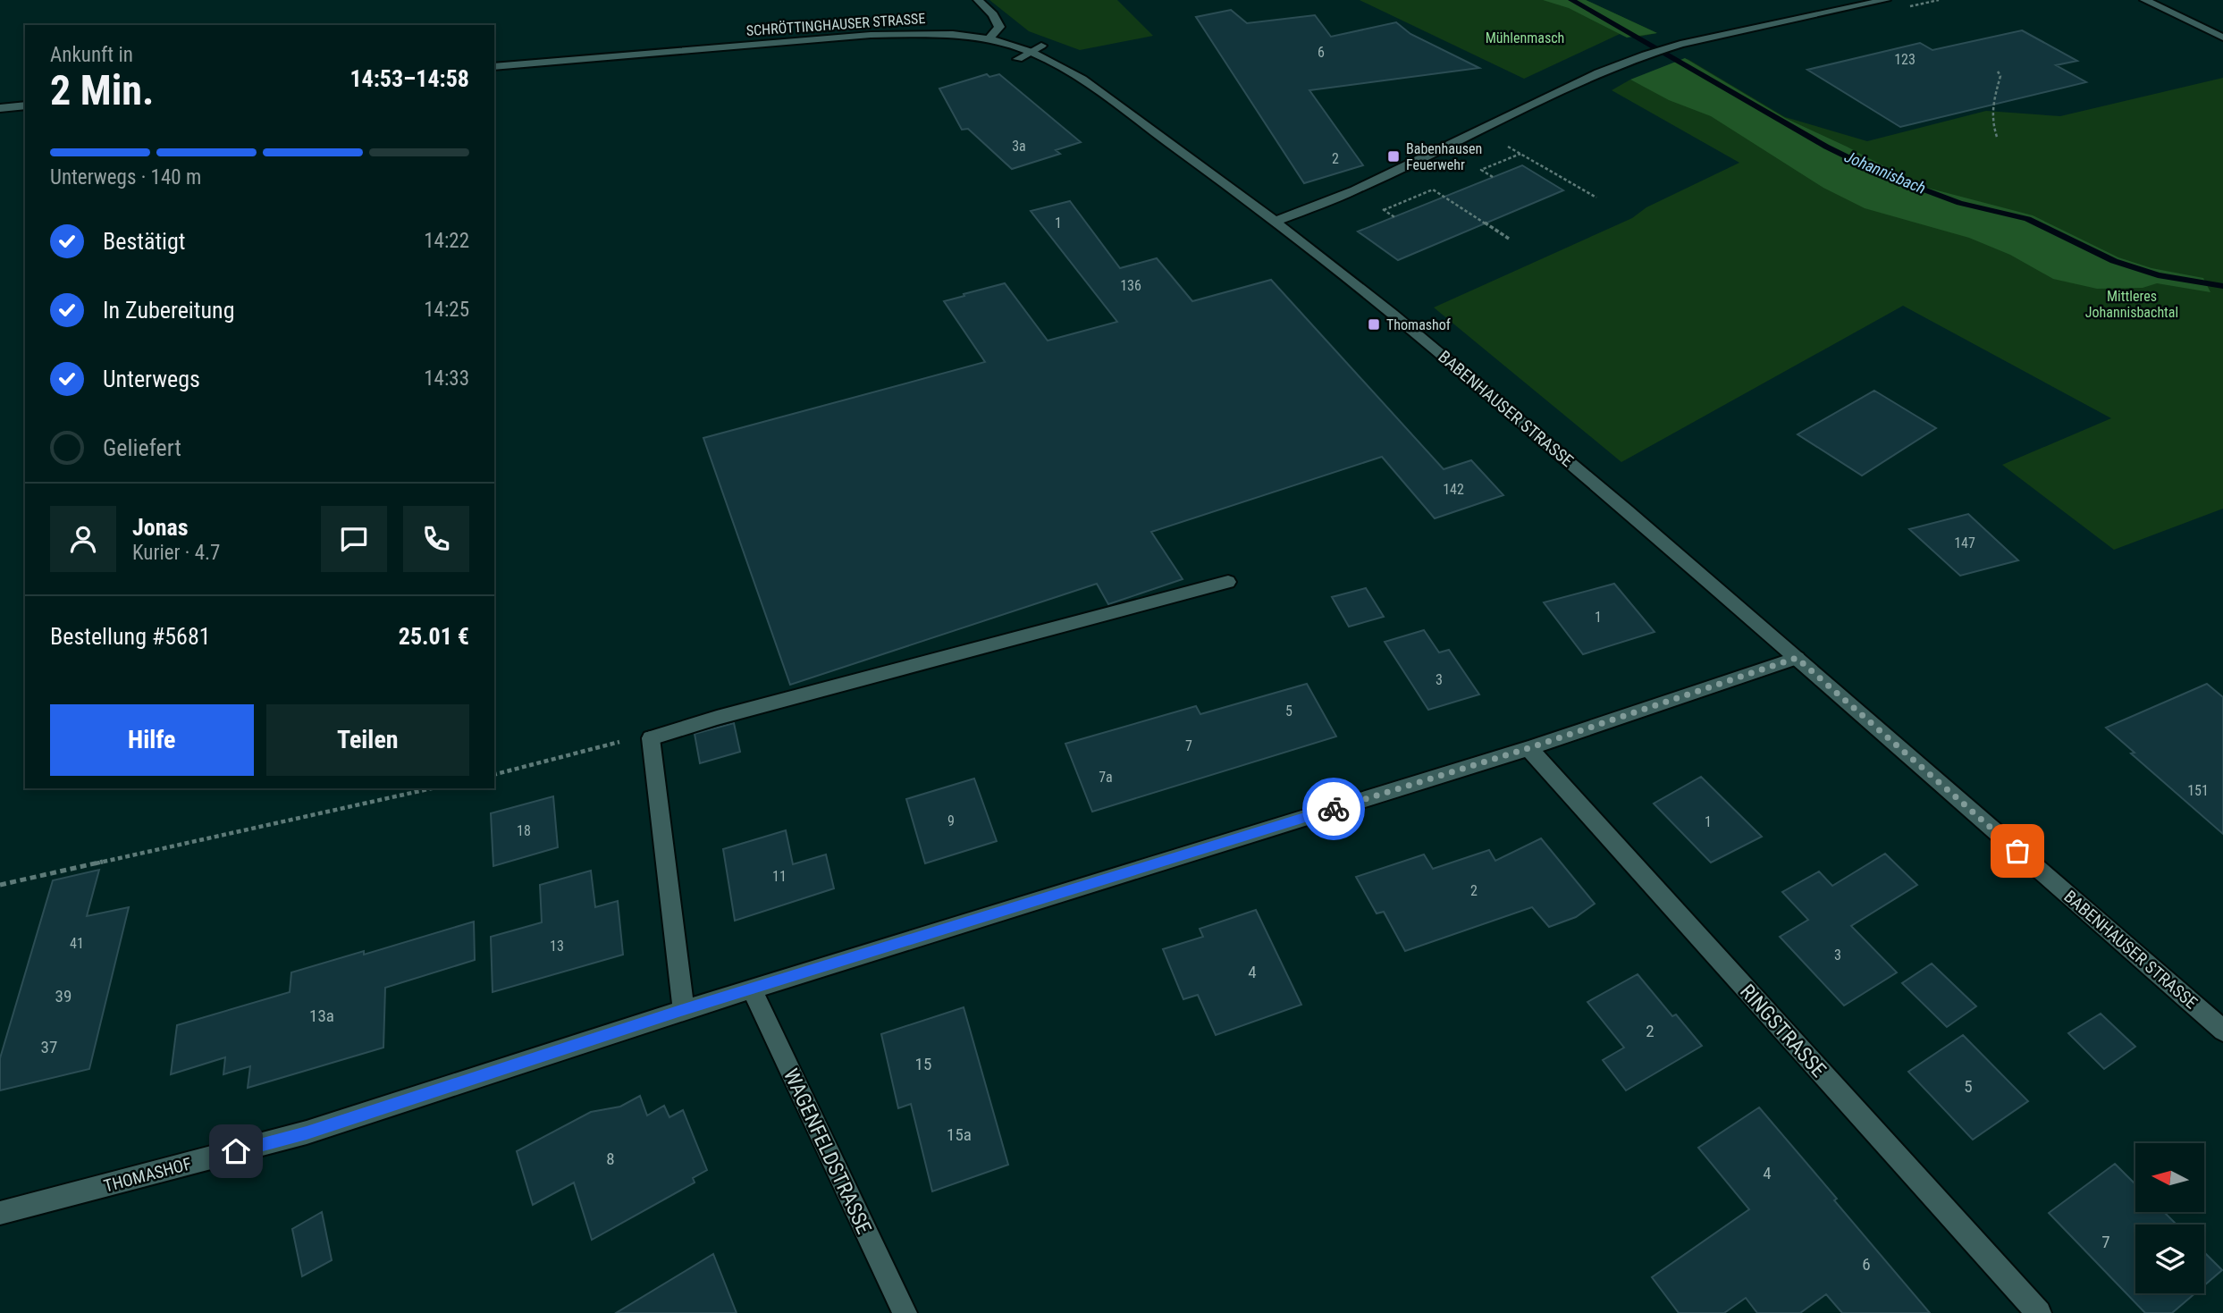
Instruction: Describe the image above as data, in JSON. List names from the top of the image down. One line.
{"streets":{"main road":["SCHRÖTTINGHAUSER STRASSE","BABENHAUSER STRASSE","RINGSTRASSE","WAGENFELDSTRASSE","THOMASHOF"]},"crossings":[["SCHRÖTTINGHAUSER STRASSE","BABENHAUSER STRASSE"],["BABENHAUSER STRASSE","THOMASHOF"],["RINGSTRASSE","THOMASHOF"],["WAGENFELDSTRASSE","THOMASHOF"]],"water":["Johannisbach"],"parks":["Mühlenmasch","Mittleres Johannisbachtal"],"places":{"transit":["Babenhausen Feuerwehr","Thomashof"]},"house_numbers":["6","123","3a","2","1","136","142","147","1","3","5","7","7a","151","9","1","18","11","2","41","13","3","4","39","13a","2","37","15","5","15a","8","4","7","6"],"north":"left","page":{"heading":["2 Min.","Ankunft in","14:53–14:58"],"panel":["Jonas","Kurier · 4.7","Bestellung #5681","25.01 €"],"bar":"Unterwegs · 140 m","list":[["Bestätigt","14:22"],["In Zubereitung","14:25"],["Unterwegs","14:33"],"Geliefert"],"buttons":["Hilfe","Teilen"]}}
